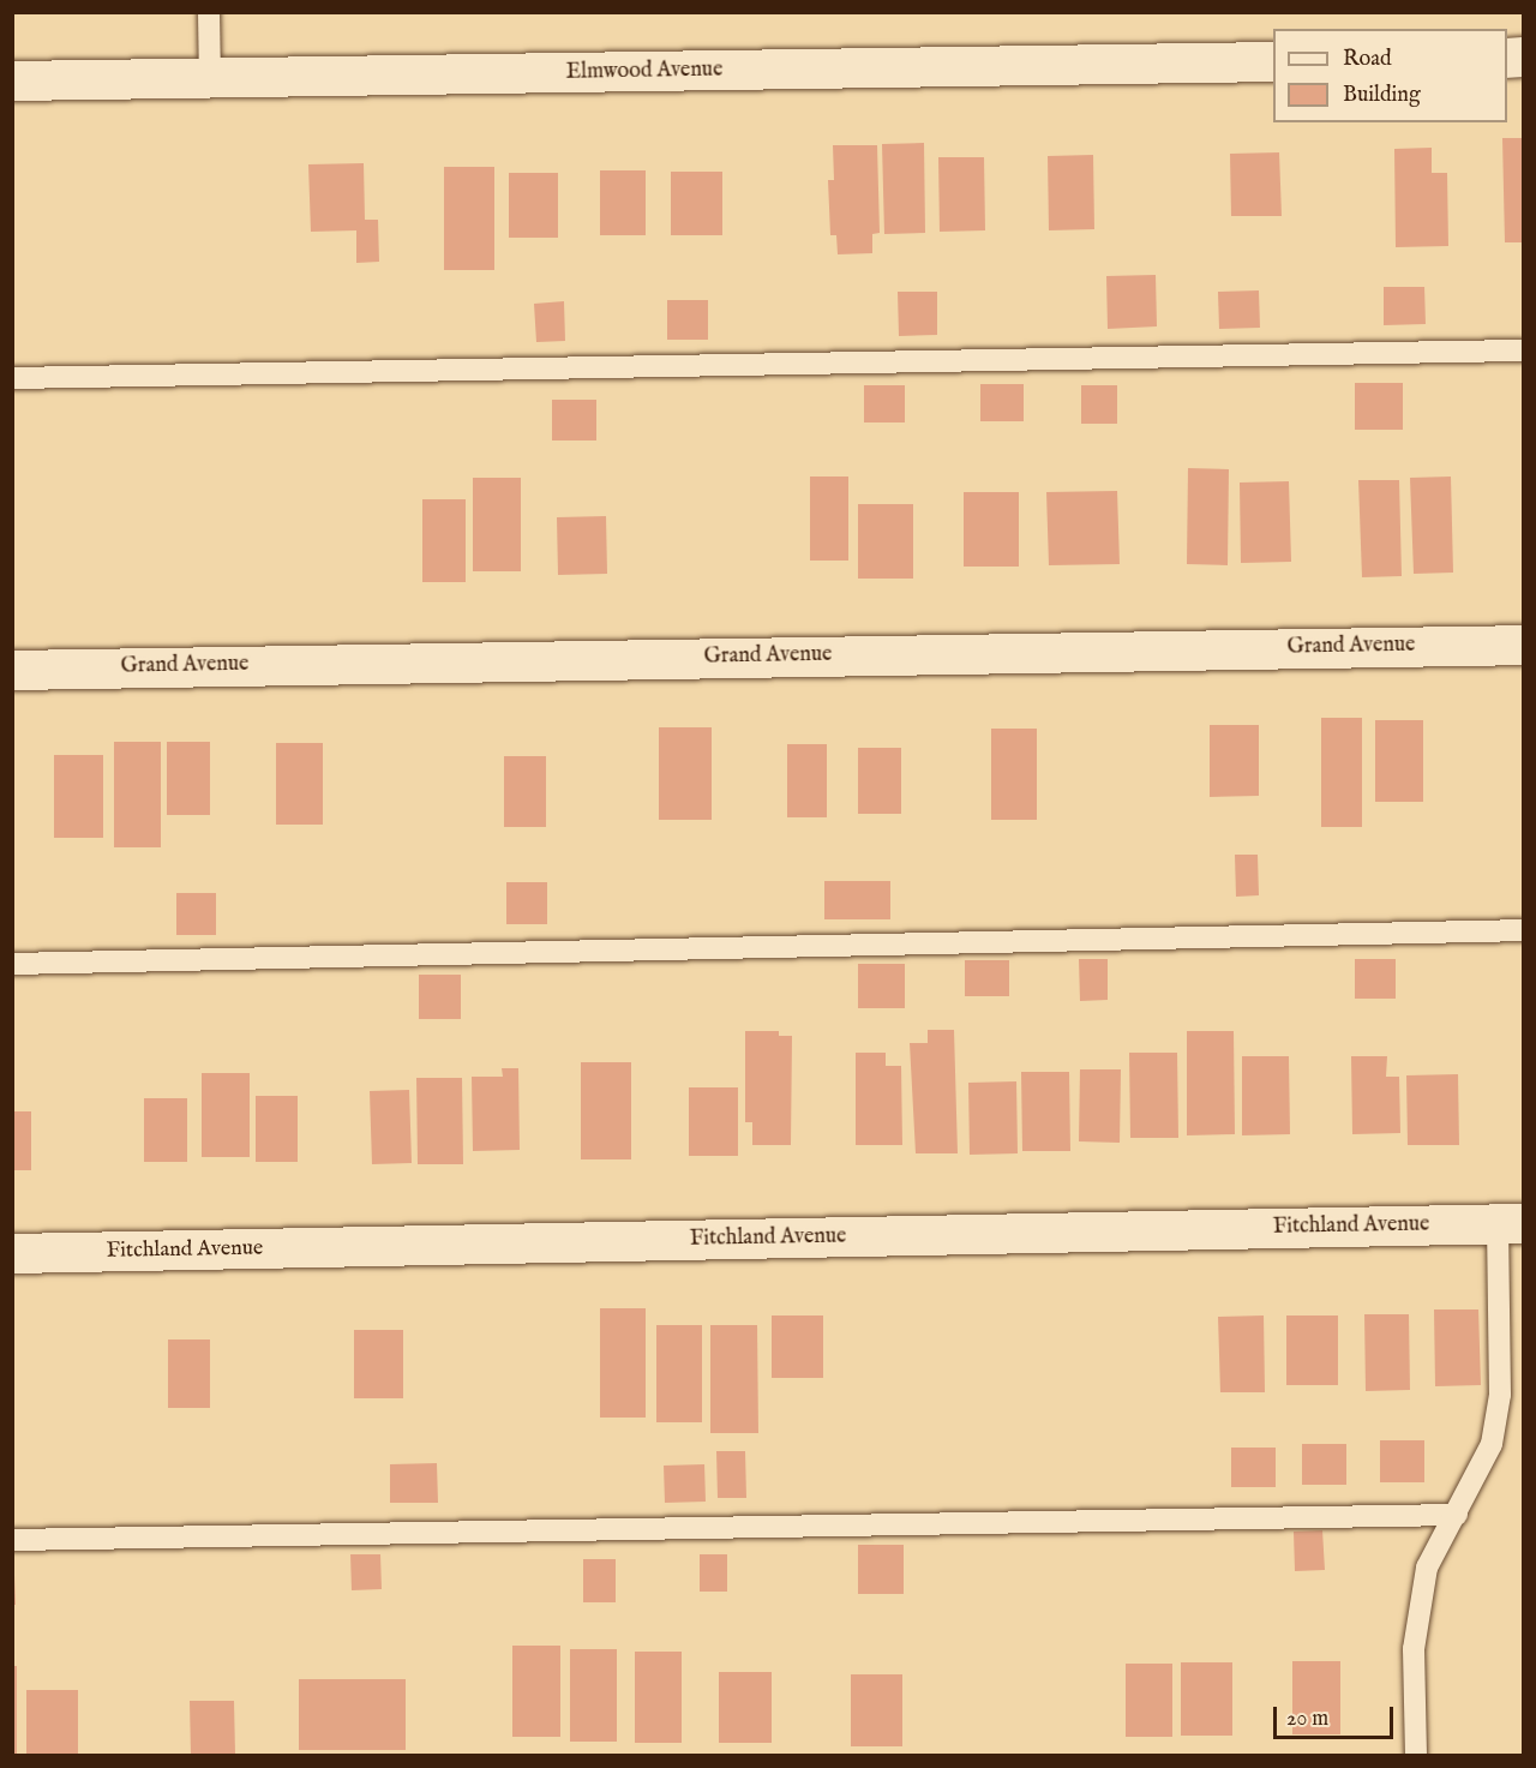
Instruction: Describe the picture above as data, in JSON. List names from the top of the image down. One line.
{"streets":{"street":["Elmwood Avenue","Grand Avenue","Fitchland Avenue"]},"legend":["Road","Building"],"scale_bar":"20 m"}
